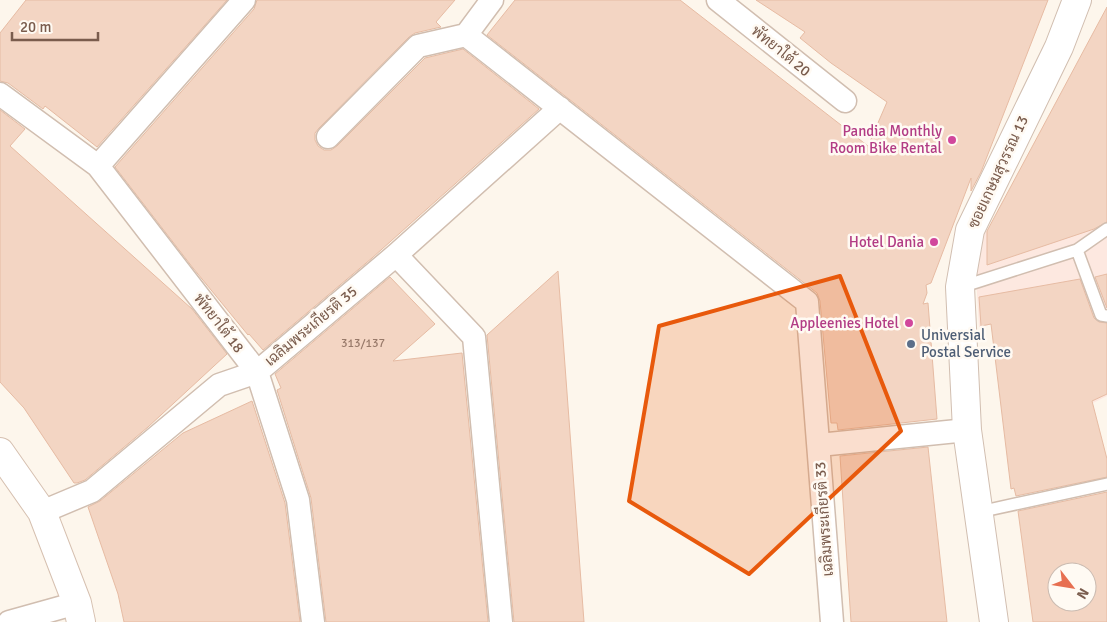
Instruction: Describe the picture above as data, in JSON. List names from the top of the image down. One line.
{"streets":{"street":["พัทยาใต้ 20","ซอยเกษมสุวรรณ 13","พัทยาใต้ 18","เฉลิมพระเกียรติ 35","เฉลิมพระเกียรติ 33"]},"crossings":[["ซอยเกษมสุวรรณ 13","เฉลิมพระเกียรติ 33"],["พัทยาใต้ 18","เฉลิมพระเกียรติ 35"]],"places":["Pandia Monthly Room Bike Rental","Hotel Dania","Appleenies Hotel","Universial Postal Service"],"house_numbers":["313/137"],"scale_bar":"20 m","north":"bottom right"}
